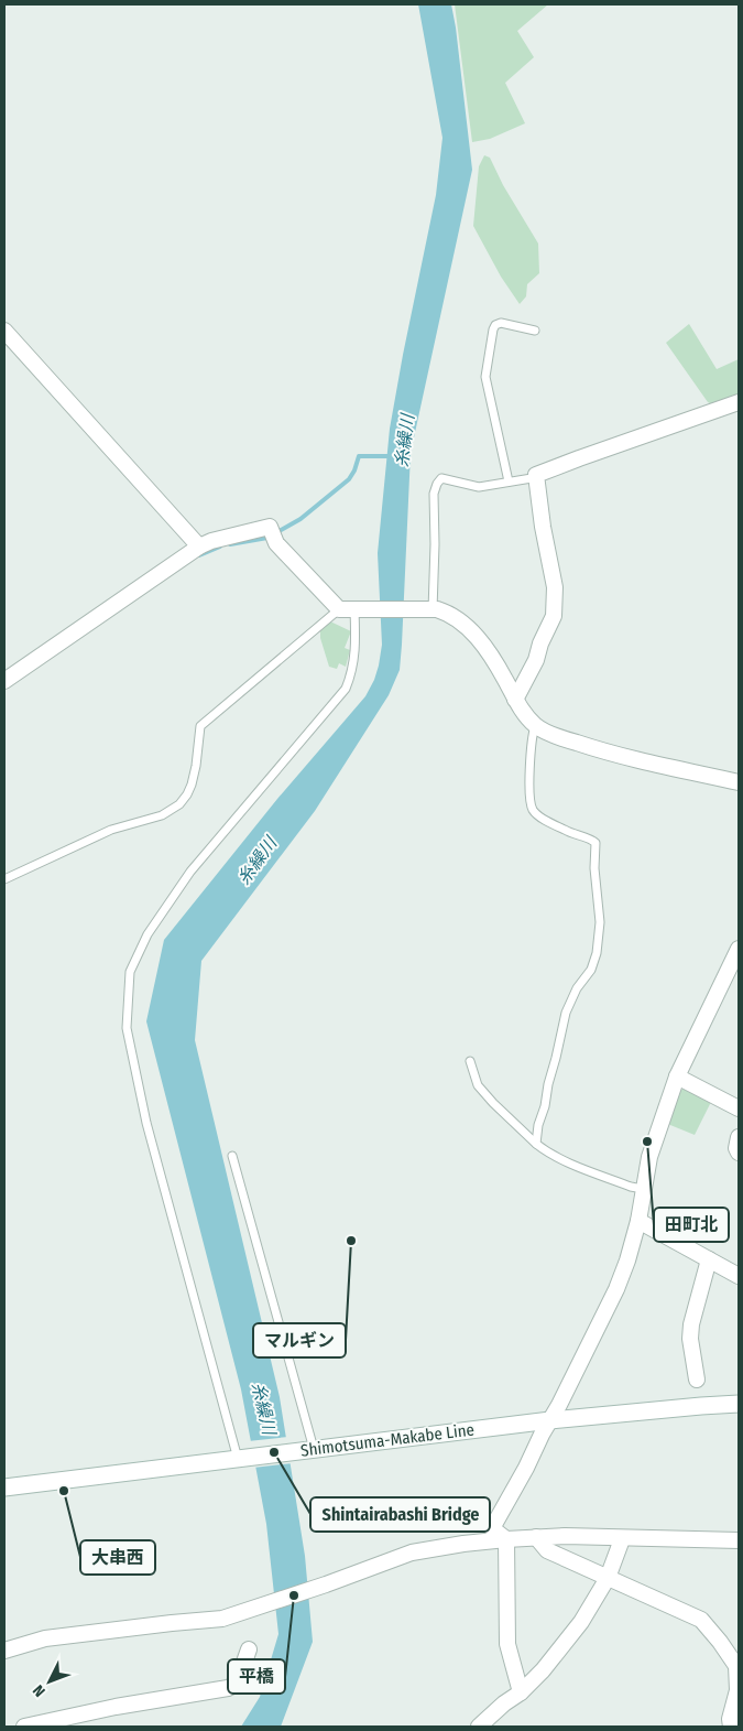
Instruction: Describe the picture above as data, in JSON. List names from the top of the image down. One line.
{"streets":{"main road":["Shimotsuma-Makabe Line"]},"water":["糸繰川"],"places":["田町北","マルギン","Shintairabashi Bridge","大串西","平橋"],"north":"bottom left"}
